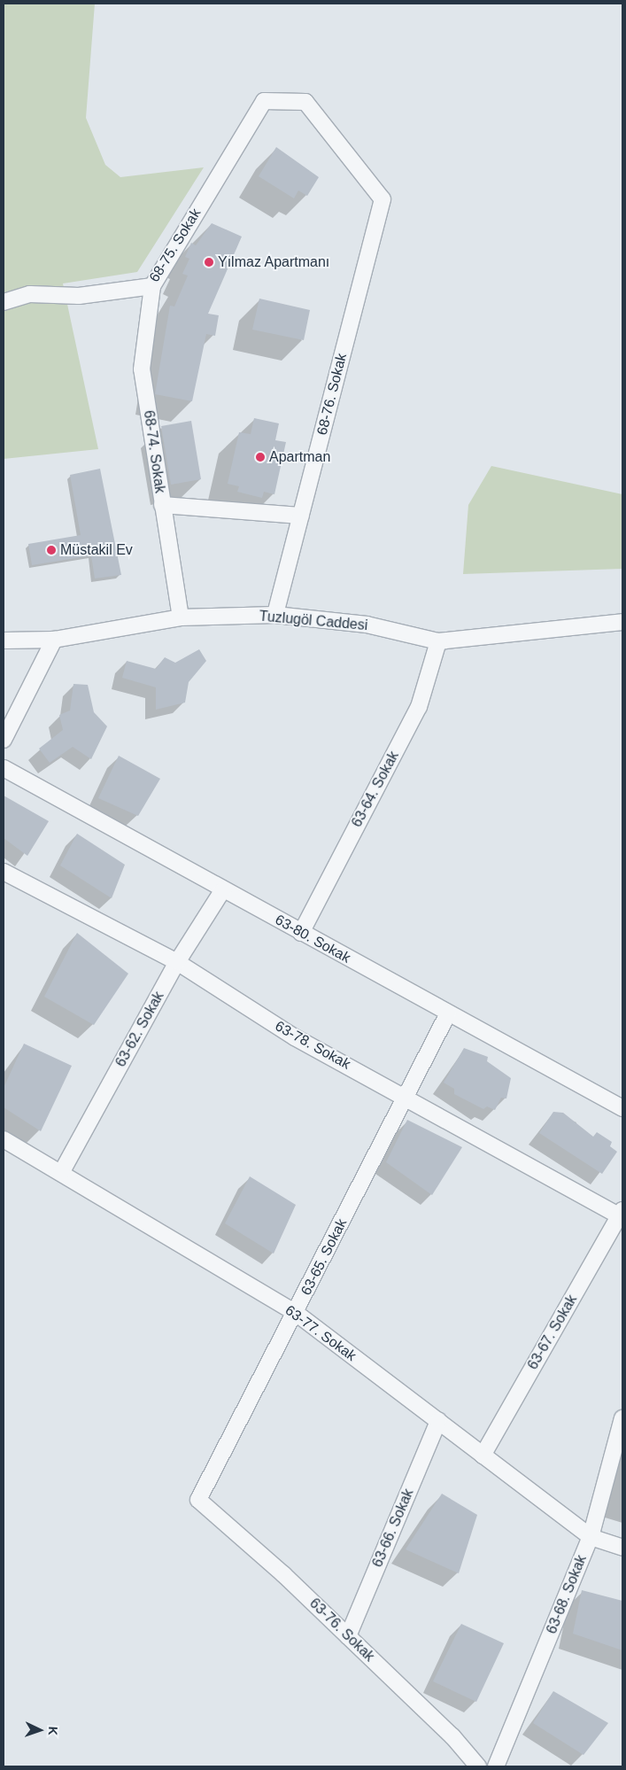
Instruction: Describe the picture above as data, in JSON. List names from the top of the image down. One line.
{"streets":{"street":["68-75. Sokak","68-76. Sokak","68-74. Sokak","Tuzlugöl Caddesi","63-64. Sokak","63-80. Sokak","63-62. Sokak","63-78. Sokak","63-65. Sokak","63-67. Sokak","63-77. Sokak","63-66. Sokak","63-68. Sokak","63-76. Sokak"]},"crossings":[["68-75. Sokak","68-76. Sokak"],["68-75. Sokak","68-74. Sokak"],["68-76. Sokak","Tuzlugöl Caddesi"],["68-74. Sokak","Tuzlugöl Caddesi"],["Tuzlugöl Caddesi","63-64. Sokak"],["63-64. Sokak","63-80. Sokak"],["63-80. Sokak","63-62. Sokak"],["63-80. Sokak","63-65. Sokak"],["63-62. Sokak","63-78. Sokak"],["63-62. Sokak","63-77. Sokak"],["63-78. Sokak","63-65. Sokak"],["63-78. Sokak","63-67. Sokak"],["63-65. Sokak","63-77. Sokak"],["63-65. Sokak","63-76. Sokak"],["63-67. Sokak","63-77. Sokak"],["63-77. Sokak","63-66. Sokak"],["63-77. Sokak","63-68. Sokak"],["63-66. Sokak","63-76. Sokak"]],"places":["Yılmaz Apartmanı","Apartman","Müstakil Ev"],"north":"right"}
